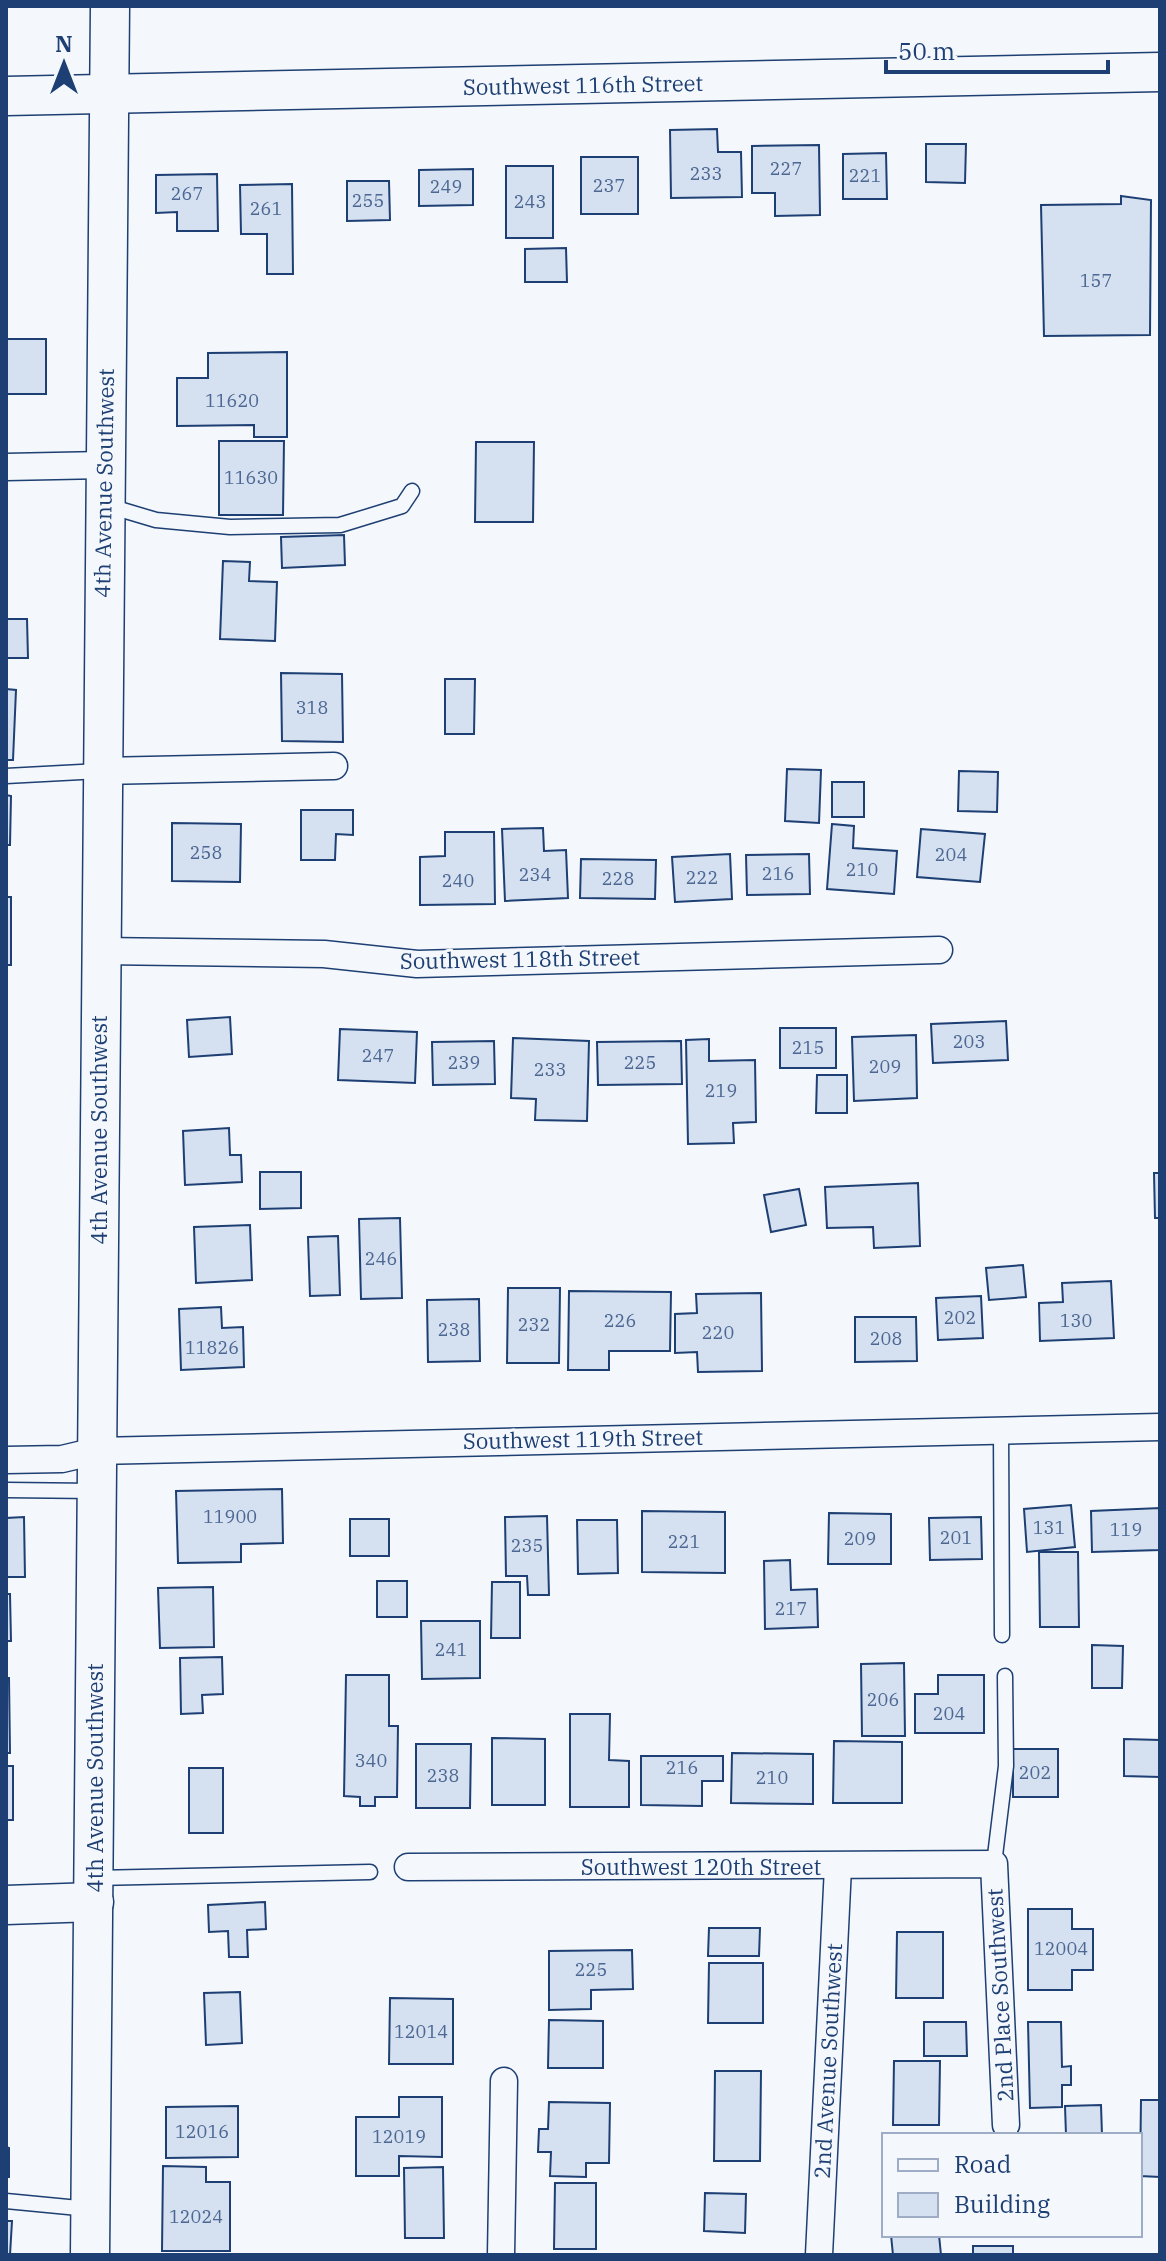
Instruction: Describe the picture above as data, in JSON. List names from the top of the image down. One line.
{"streets":{"street":["Southwest 116th Street","4th Avenue Southwest","Southwest 118th Street","Southwest 119th Street","Southwest 120th Street","2nd Place Southwest","2nd Avenue Southwest"]},"crossings":[["Southwest 116th Street","4th Avenue Southwest"],["4th Avenue Southwest","Southwest 118th Street"],["4th Avenue Southwest","Southwest 119th Street"],["Southwest 120th Street","2nd Place Southwest"],["Southwest 120th Street","2nd Avenue Southwest"]],"house_numbers":["227","233","221","237","249","267","255","243","261","157","11620","11630","318","258","204","210","216","234","222","228","240","203","215","247","239","225","209","233","219","246","202","226","130","232","238","220","208","11826","11900","131","119","201","209","221","235","217","241","206","204","340","216","202","238","210","12004","225","12014","12016","12019","12024"],"legend":["Road","Building"],"scale_bar":"50 m","north":"top"}
